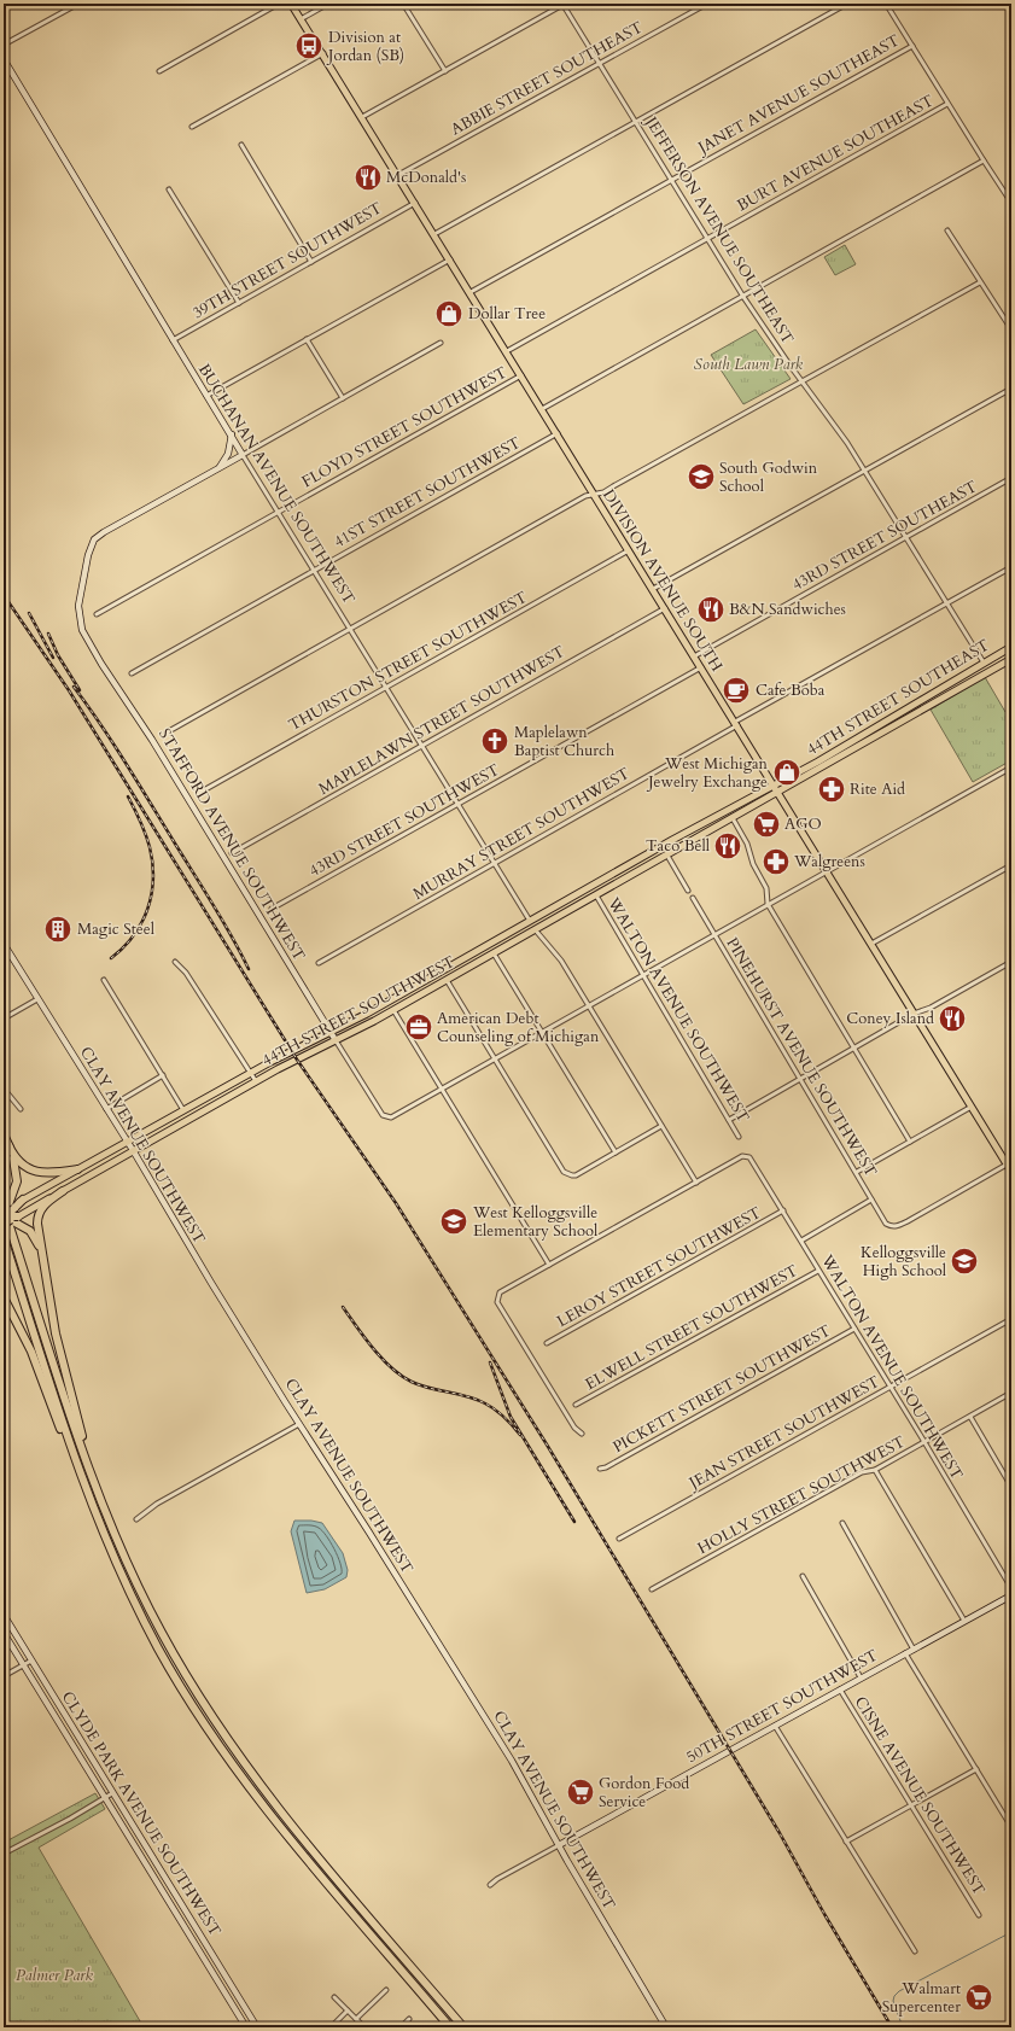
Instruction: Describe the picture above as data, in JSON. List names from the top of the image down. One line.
{"streets":{"main road":["DIVISION AVENUE SOUTH","44TH STREET SOUTHEAST","44TH STREET SOUTHWEST"],"street":["ABBIE STREET SOUTHEAST","JANET AVENUE SOUTHEAST","BURT AVENUE SOUTHEAST","JEFFERSON AVENUE SOUTHEAST","39TH STREET SOUTHWEST","FLOYD STREET SOUTHWEST","BUCHANAN AVENUE SOUTHWEST","41ST STREET SOUTHWEST","43RD STREET SOUTHEAST","THURSTON STREET SOUTHWEST","MAPLELAWN STREET SOUTHWEST","43RD STREET SOUTHWEST","MURRAY STREET SOUTHWEST","STAFFORD AVENUE SOUTHWEST","WALTON AVENUE SOUTHWEST","PINEHURST AVENUE SOUTHWEST","CLAY AVENUE SOUTHWEST","LEROY STREET SOUTHWEST","ELWELL STREET SOUTHWEST","PICKETT STREET SOUTHWEST","JEAN STREET SOUTHWEST","HOLLY STREET SOUTHWEST","50TH STREET SOUTHWEST","CISNE AVENUE SOUTHWEST","CLYDE PARK AVENUE SOUTHWEST"]},"crossings":[["ABBIE STREET SOUTHEAST","JEFFERSON AVENUE SOUTHEAST"],["ABBIE STREET SOUTHEAST","DIVISION AVENUE SOUTH"],["JANET AVENUE SOUTHEAST","JEFFERSON AVENUE SOUTHEAST"],["JANET AVENUE SOUTHEAST","DIVISION AVENUE SOUTH"],["BURT AVENUE SOUTHEAST","JEFFERSON AVENUE SOUTHEAST"],["BURT AVENUE SOUTHEAST","DIVISION AVENUE SOUTH"],["JEFFERSON AVENUE SOUTHEAST","43RD STREET SOUTHEAST"],["JEFFERSON AVENUE SOUTHEAST","44TH STREET SOUTHEAST"],["JEFFERSON AVENUE SOUTHEAST","MURRAY STREET SOUTHWEST"],["39TH STREET SOUTHWEST","BUCHANAN AVENUE SOUTHWEST"],["39TH STREET SOUTHWEST","DIVISION AVENUE SOUTH"],["FLOYD STREET SOUTHWEST","BUCHANAN AVENUE SOUTHWEST"],["FLOYD STREET SOUTHWEST","DIVISION AVENUE SOUTH"],["BUCHANAN AVENUE SOUTHWEST","41ST STREET SOUTHWEST"],["BUCHANAN AVENUE SOUTHWEST","THURSTON STREET SOUTHWEST"],["BUCHANAN AVENUE SOUTHWEST","MAPLELAWN STREET SOUTHWEST"],["BUCHANAN AVENUE SOUTHWEST","43RD STREET SOUTHWEST"],["BUCHANAN AVENUE SOUTHWEST","MURRAY STREET SOUTHWEST"],["BUCHANAN AVENUE SOUTHWEST","STAFFORD AVENUE SOUTHWEST"],["BUCHANAN AVENUE SOUTHWEST","44TH STREET SOUTHWEST"],["41ST STREET SOUTHWEST","DIVISION AVENUE SOUTH"],["43RD STREET SOUTHEAST","DIVISION AVENUE SOUTH"],["DIVISION AVENUE SOUTH","THURSTON STREET SOUTHWEST"],["DIVISION AVENUE SOUTH","44TH STREET SOUTHEAST"],["DIVISION AVENUE SOUTH","MAPLELAWN STREET SOUTHWEST"],["DIVISION AVENUE SOUTH","43RD STREET SOUTHWEST"],["DIVISION AVENUE SOUTH","MURRAY STREET SOUTHWEST"],["DIVISION AVENUE SOUTH","44TH STREET SOUTHWEST"],["DIVISION AVENUE SOUTH","PINEHURST AVENUE SOUTHWEST"],["44TH STREET SOUTHEAST","44TH STREET SOUTHWEST"],["STAFFORD AVENUE SOUTHWEST","44TH STREET SOUTHWEST"],["WALTON AVENUE SOUTHWEST","44TH STREET SOUTHWEST"],["WALTON AVENUE SOUTHWEST","LEROY STREET SOUTHWEST"],["WALTON AVENUE SOUTHWEST","ELWELL STREET SOUTHWEST"],["WALTON AVENUE SOUTHWEST","PICKETT STREET SOUTHWEST"],["WALTON AVENUE SOUTHWEST","JEAN STREET SOUTHWEST"],["WALTON AVENUE SOUTHWEST","HOLLY STREET SOUTHWEST"],["44TH STREET SOUTHWEST","CLAY AVENUE SOUTHWEST"],["CLAY AVENUE SOUTHWEST","50TH STREET SOUTHWEST"],["50TH STREET SOUTHWEST","CISNE AVENUE SOUTHWEST"]],"parks":["South Lawn Park","Palmer Park"],"places":{"bus stop":["Division at Jordan (SB)"],"restaurant":["McDonald's","B&N Sandwiches","Taco Bell","Coney Island"],"shop":["Dollar Tree","West Michigan Jewelry Exchange"],"school or university":["South Godwin School","West Kelloggsville Elementary School","Kelloggsville High School"],"cafe":["Cafe Boba"],"church":["Maplelawn Baptist Church"],"pharmacy":["Rite Aid","Walgreens"],"supermarket":["AGO","Gordon Food Service","Walmart Supercenter"],"building":["Magic Steel"],"office":["American Debt Counseling of Michigan"]}}
